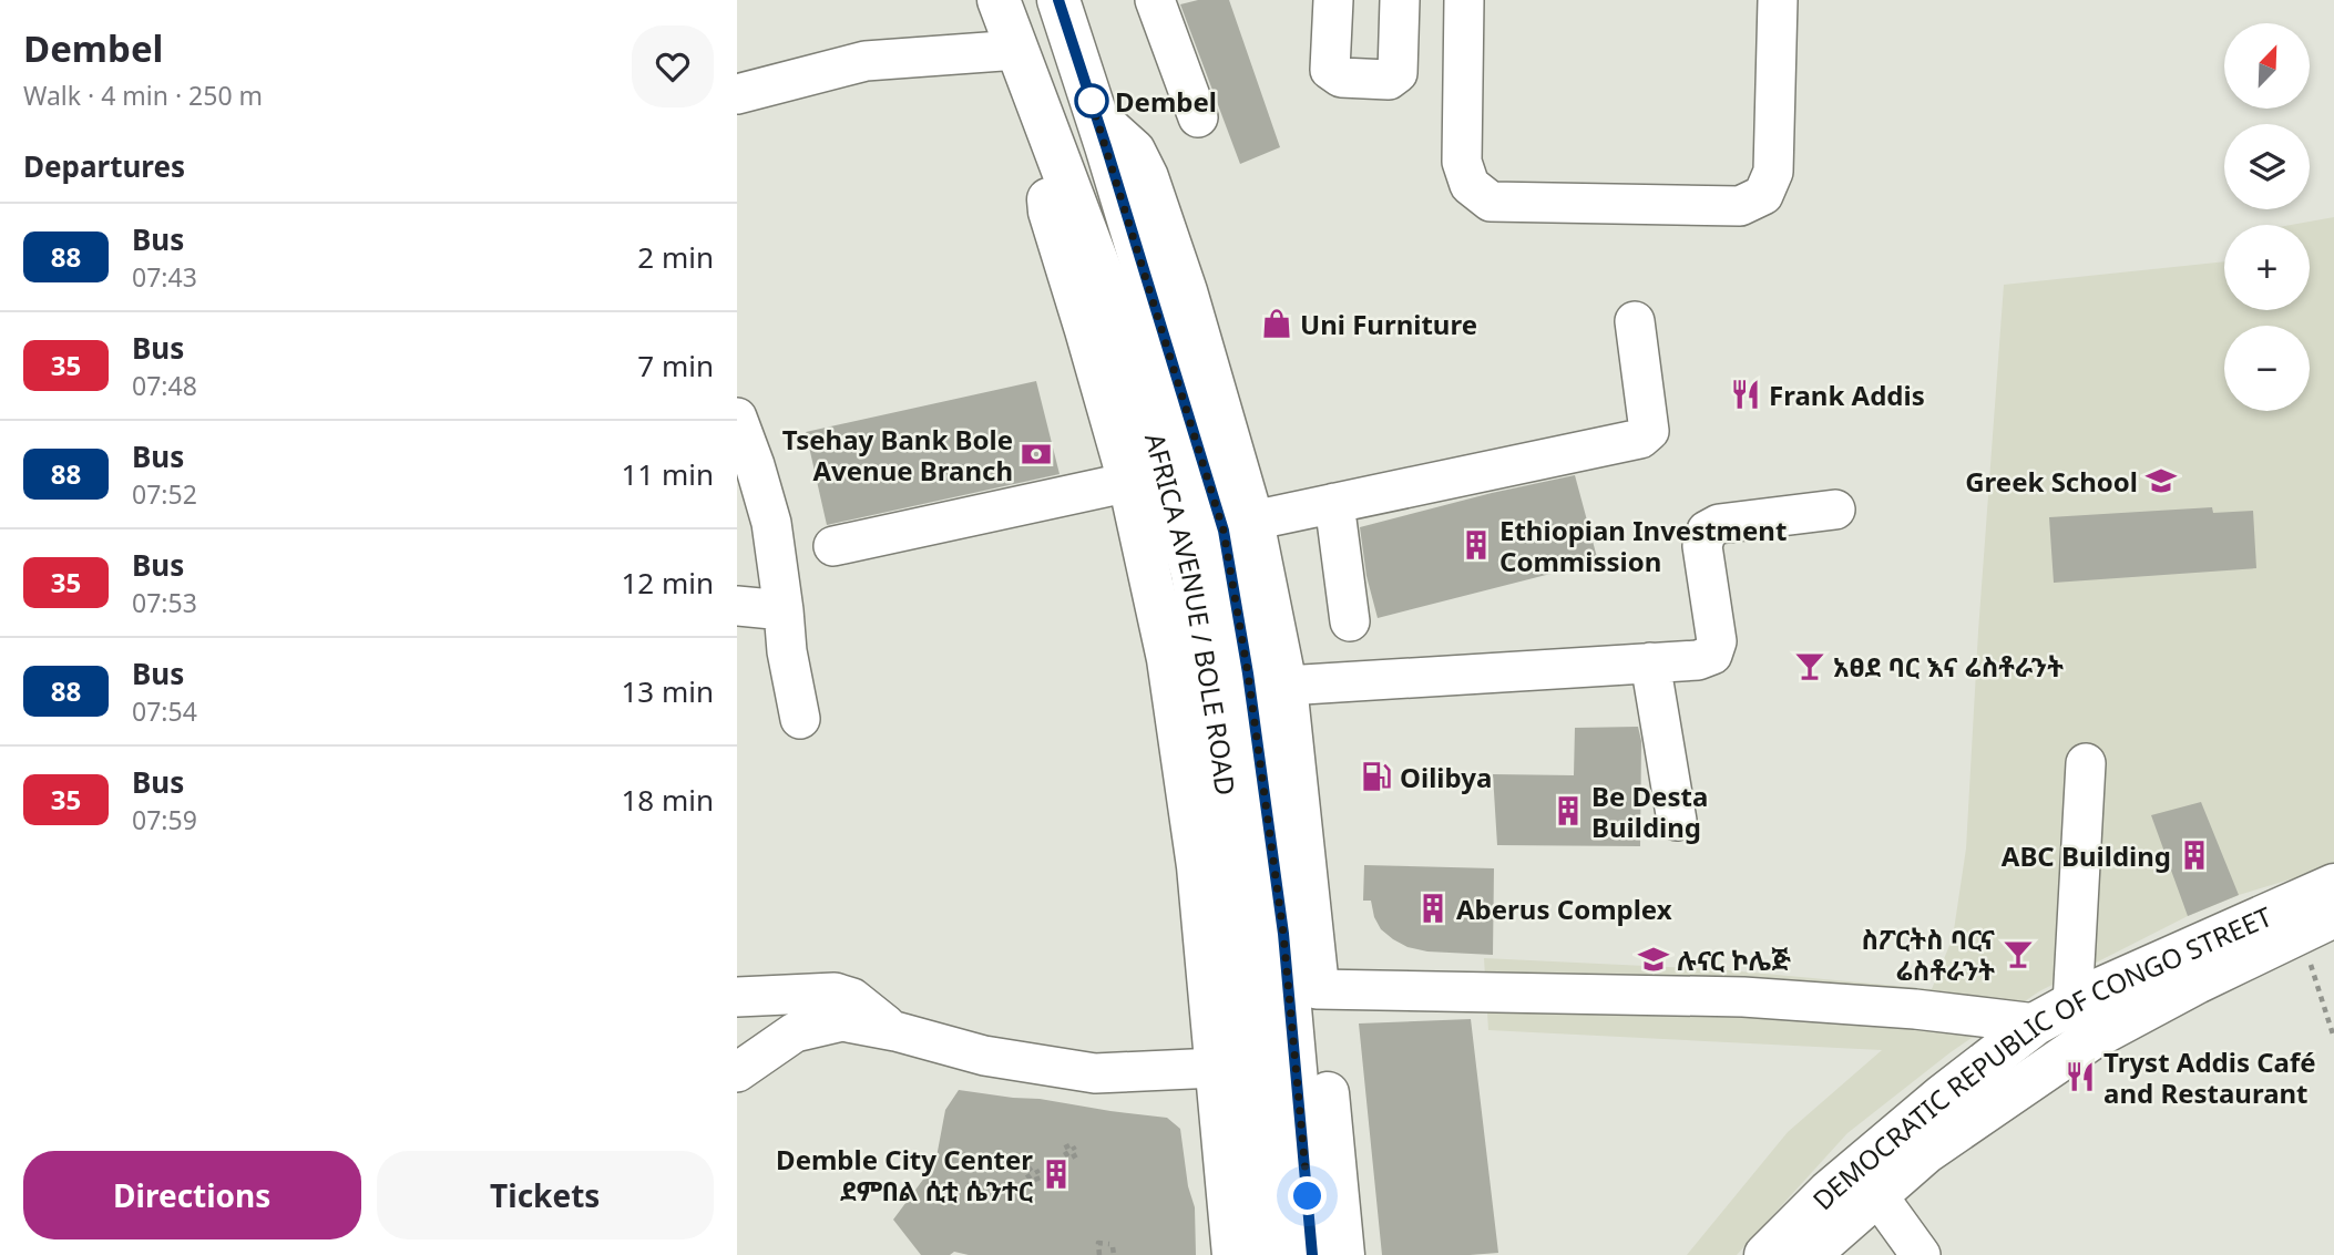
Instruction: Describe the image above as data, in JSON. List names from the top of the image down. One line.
{"streets":{"main road":["AFRICA AVENUE / BOLE ROAD","DEMOCRATIC REPUBLIC OF CONGO STREET"]},"places":{"other":["Dembel"],"shop":["Uni Furniture"],"restaurant":["Frank Addis","Tryst Addis Café and Restaurant"],"bank":["Tsehay Bank Bole Avenue Branch"],"school or university":["Greek School","ሉናር ኮሌጅ"],"building":["Ethiopian Investment Commission","Be Desta Building","ABC Building","Aberus Complex","Demble City Center ደምበል ሲቲ ሴንተር"],"bar":["አፀደ ባር እና ሬስቶራንት","ስፖርትስ ባርና ሬስቶራንት"],"fuel station":["Oilibya"]},"lines":["bus line 88"],"north":"top right","page":{"heading":[["Dembel","Walk · 4 min · 250 m"],"Departures"],"map_buttons":["+","−"],"list":[{"mark":"88","name":"Bus","note":"07:43","value":"2 min"},{"mark":"35","name":"Bus","note":"07:48","value":"7 min"},{"mark":"88","name":"Bus","note":"07:52","value":"11 min"},{"mark":"35","name":"Bus","note":"07:53","value":"12 min"},{"mark":"88","name":"Bus","note":"07:54","value":"13 min"},{"mark":"35","name":"Bus","note":"07:59","value":"18 min"}],"buttons":["Directions","Tickets"]}}
